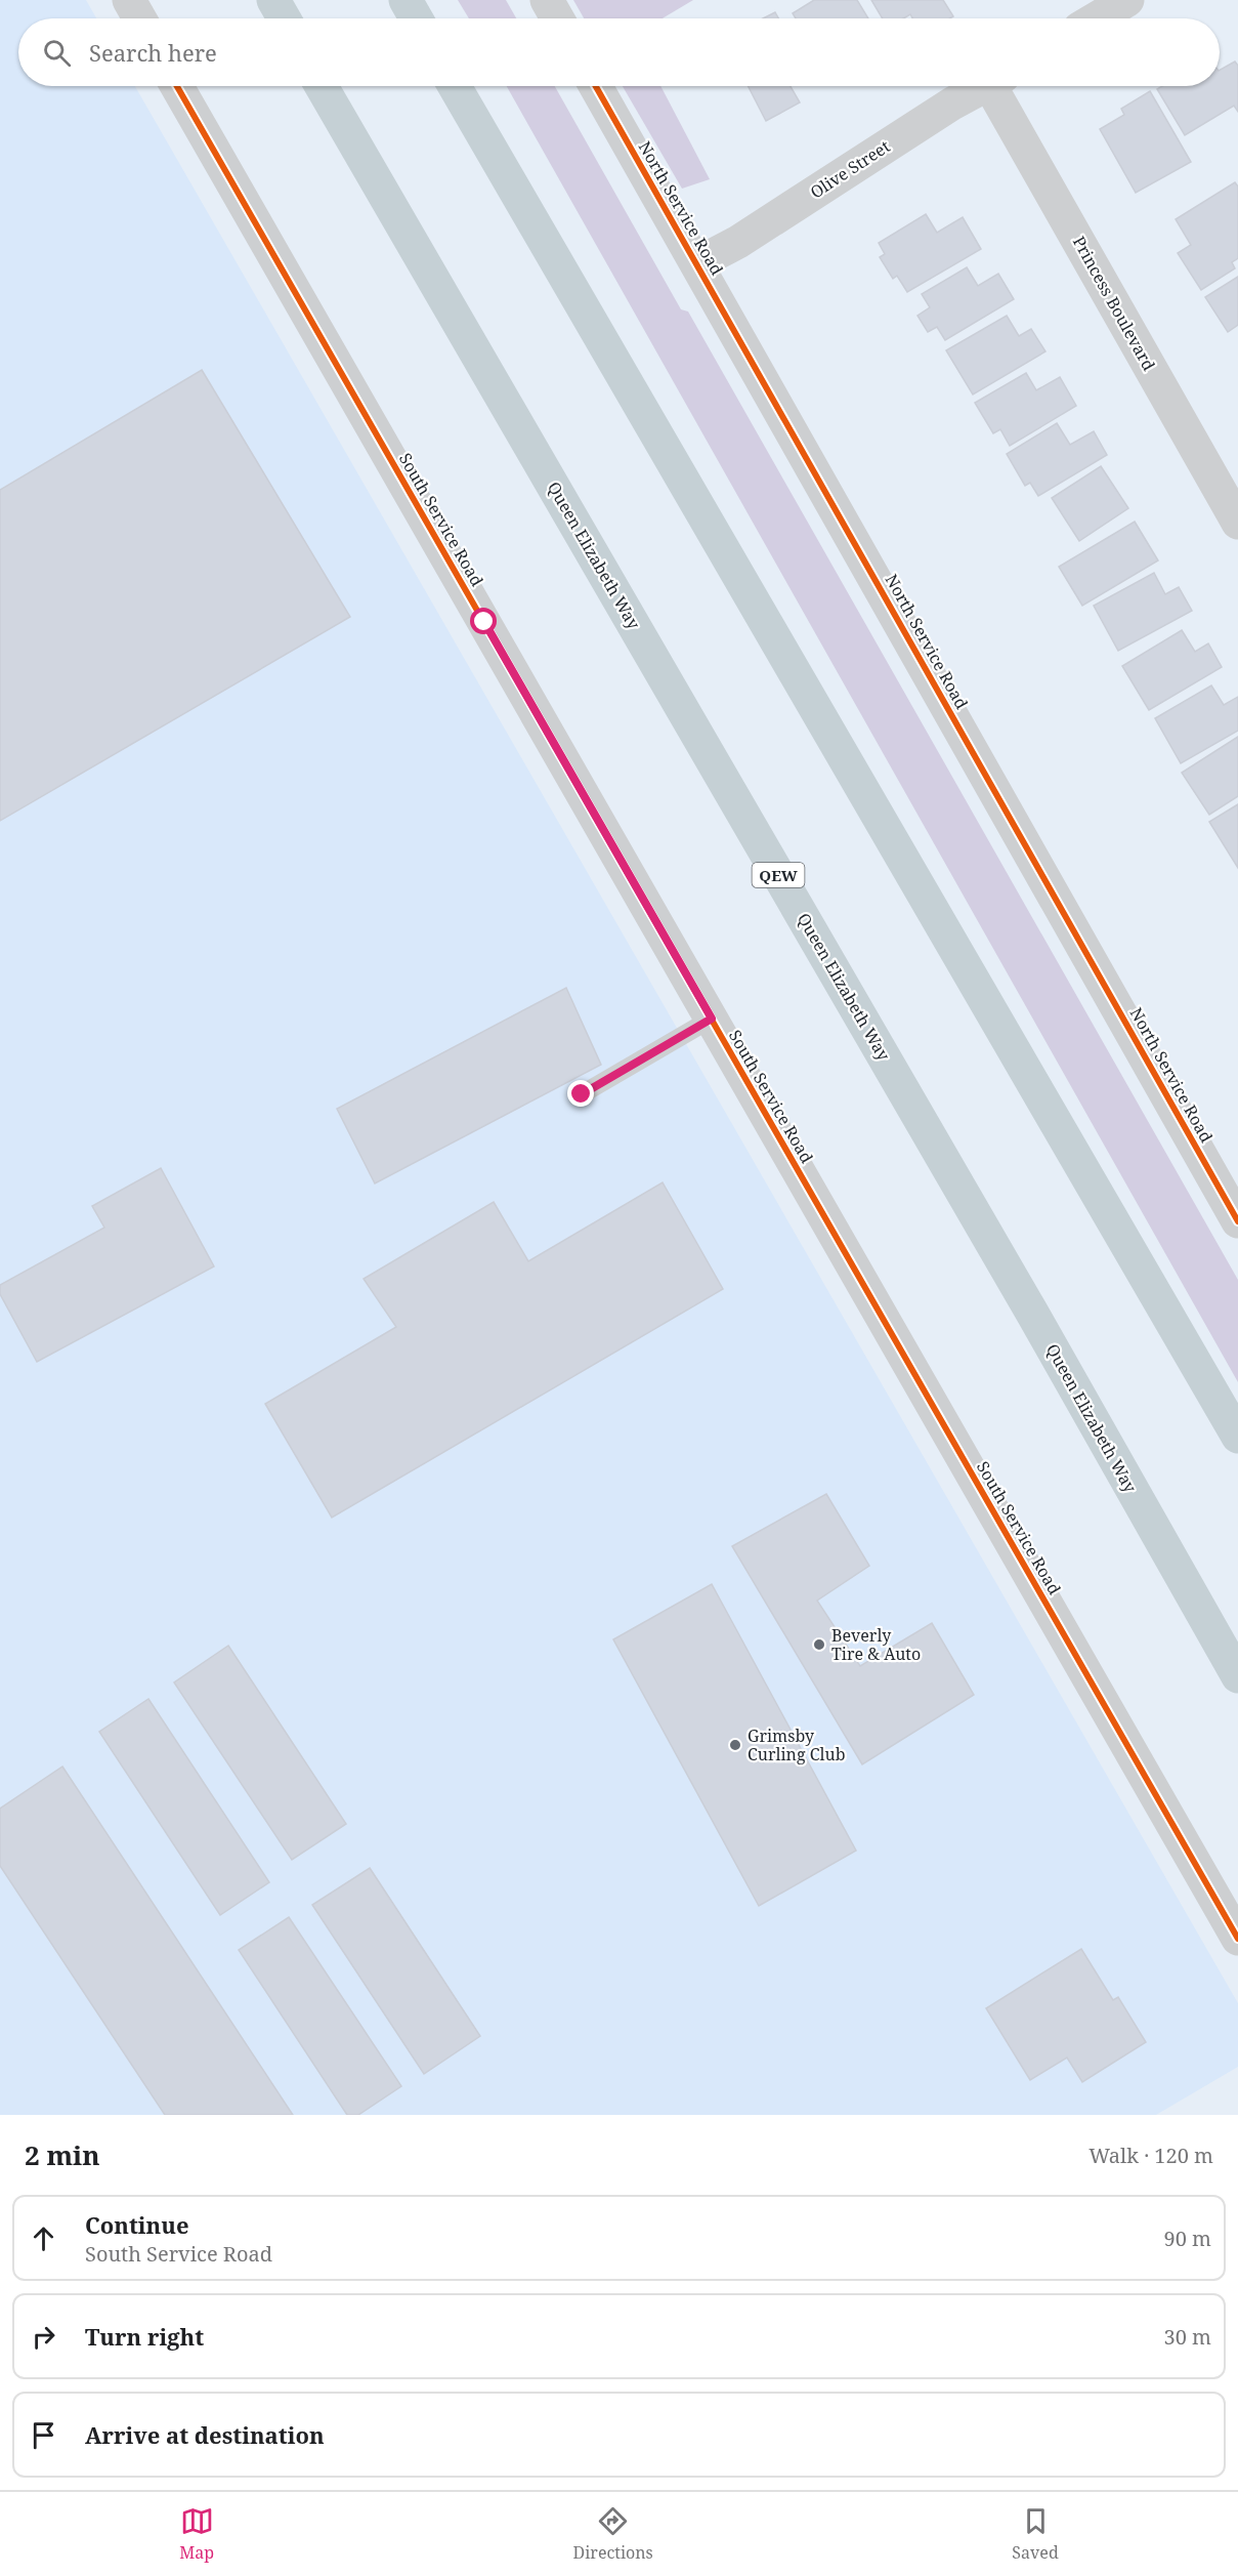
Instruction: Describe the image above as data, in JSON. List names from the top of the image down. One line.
{"streets":{"highway":["Queen Elizabeth Way","QEW"],"street":["Olive Street","North Service Road","Princess Boulevard","South Service Road"]},"crossings":[["Olive Street","North Service Road"]],"places":["Beverly Tire & Auto","Grimsby Curling Club"],"page":{"search":"Search here","heading":["2 min","Walk · 120 m"],"list":[["Continue","South Service Road","90 m"],["Turn right","30 m"],"Arrive at destination"],"nav":["Map","Directions","Saved"]}}
